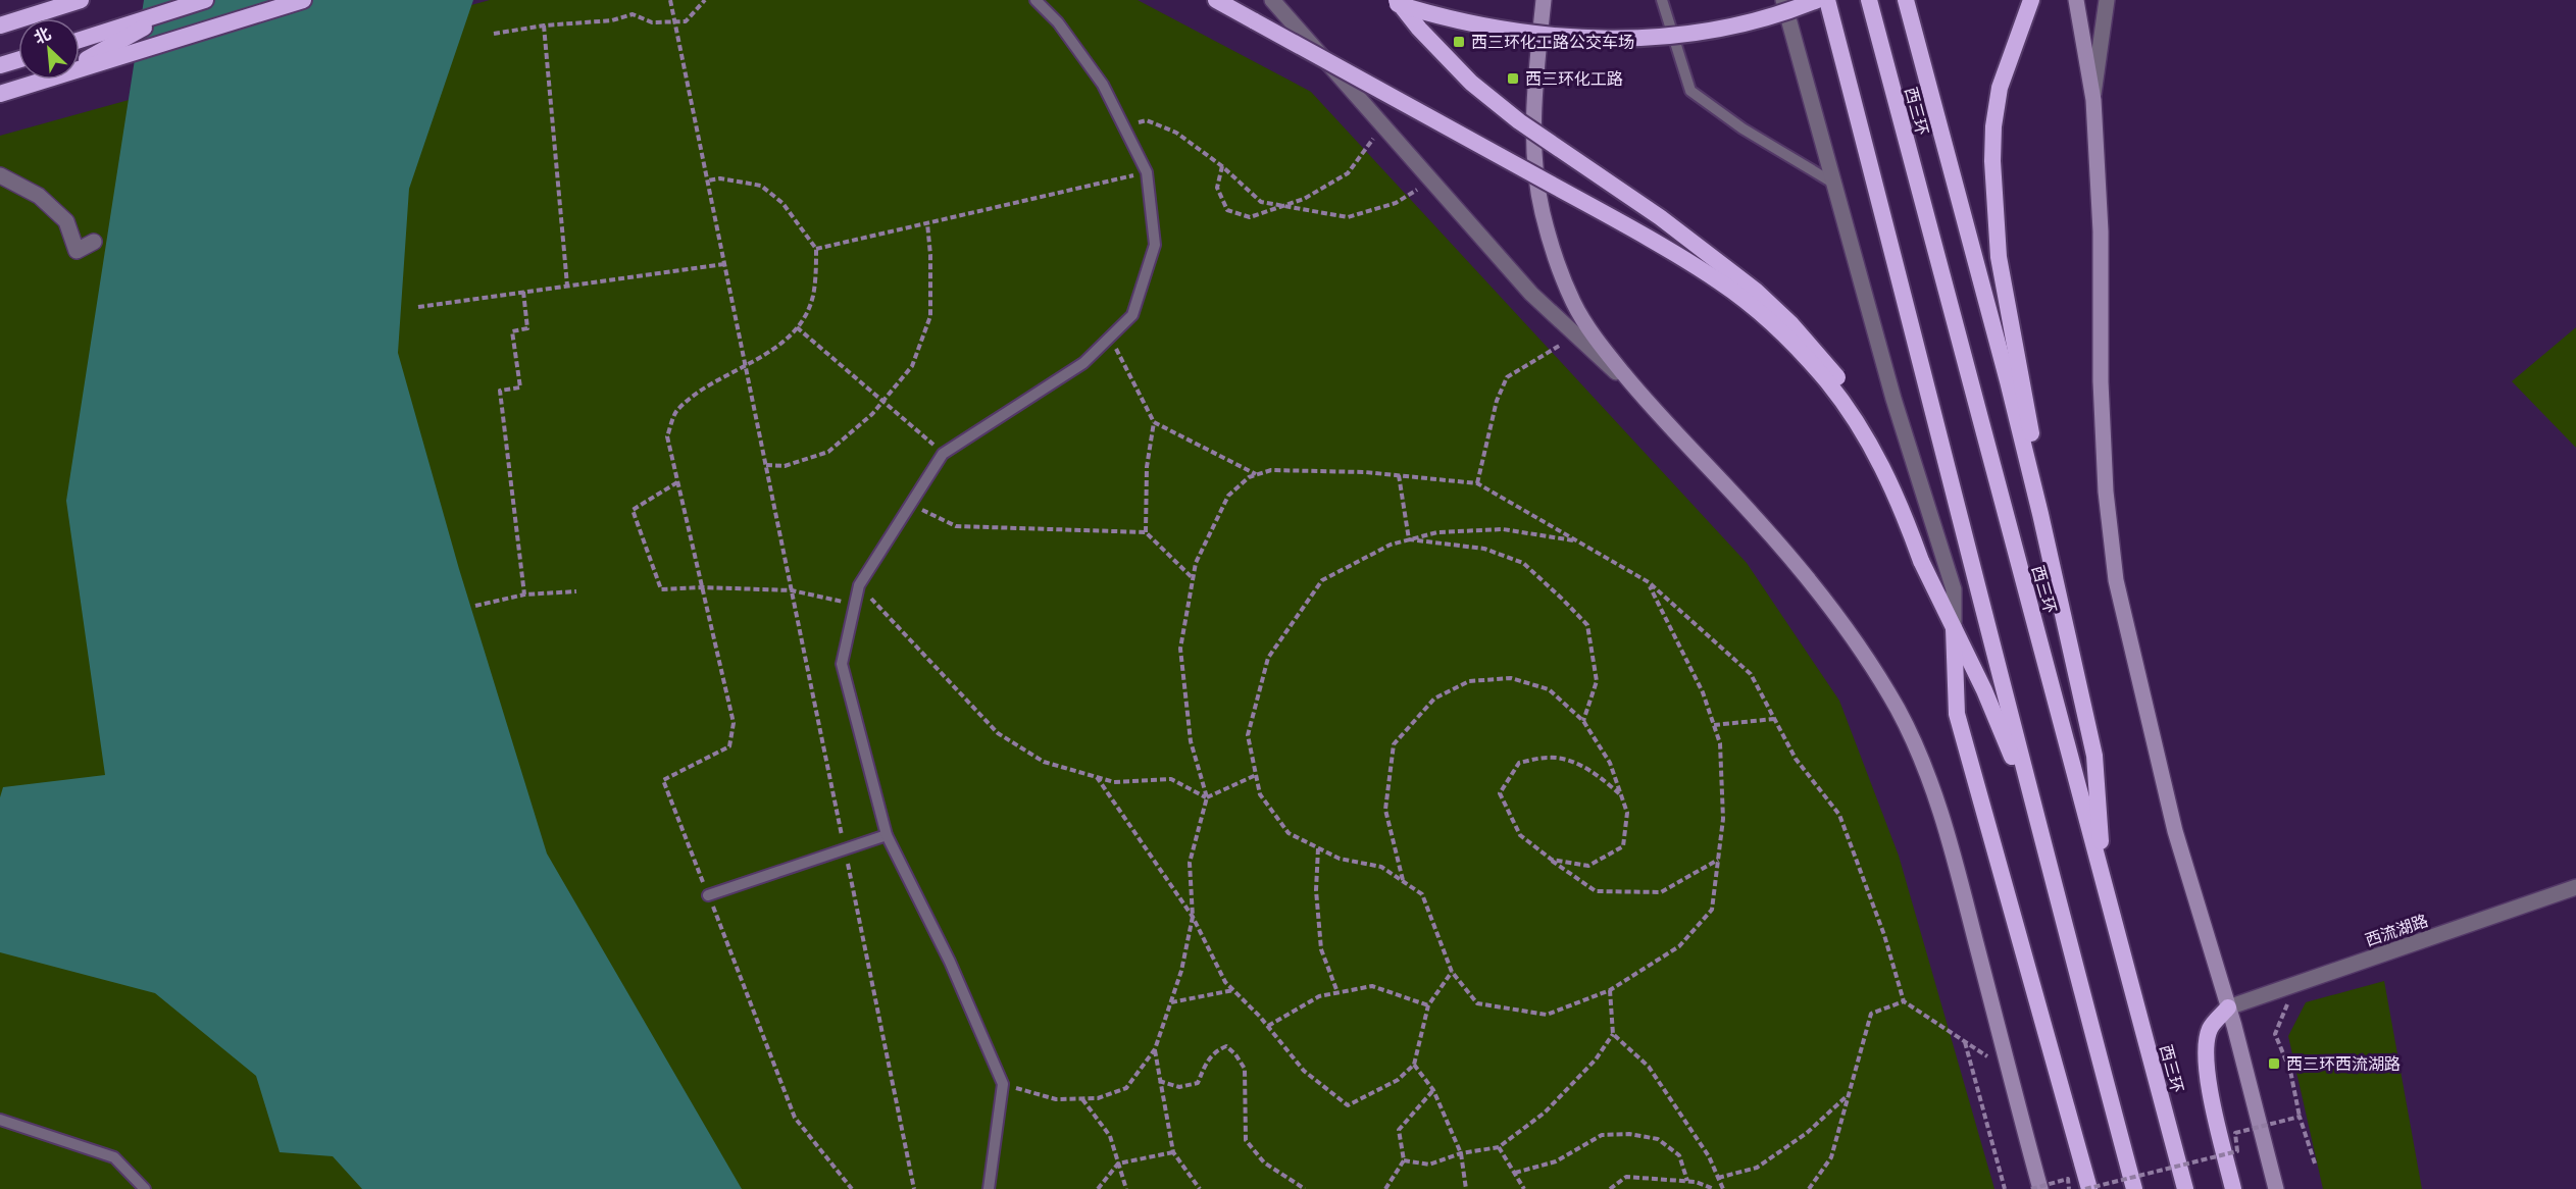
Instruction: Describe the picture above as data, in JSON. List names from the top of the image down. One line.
{"streets":{"highway":["西三环"],"street":["西流湖路"]},"places":{"transit":["西三环化工路公交车场","西三环化工路","西三环西流湖路"]},"north":"top left"}
